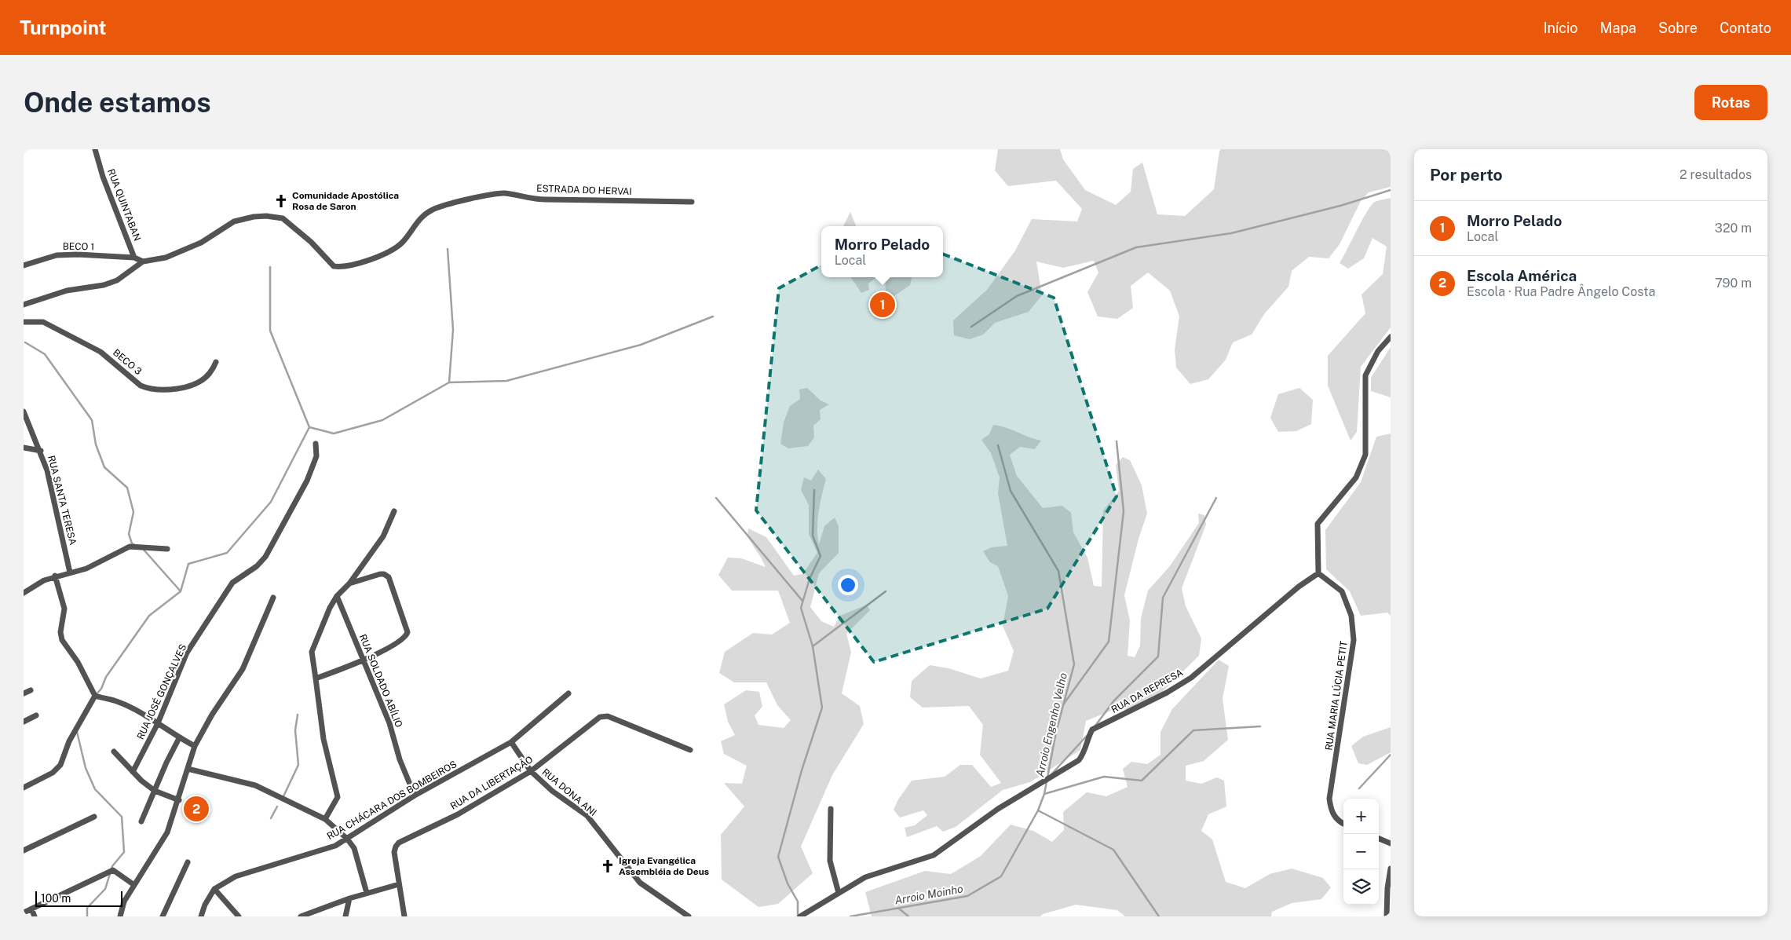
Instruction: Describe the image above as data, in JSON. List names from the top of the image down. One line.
{"streets":{"street":["ESTRADA DO HERVAI","RUA QUINTABAN","BECO 1","BECO 3","RUA SANTA TERESA","RUA SOLDADO ABÍLIO","RUA DA REPRESA","RUA JOSÉ GONÇALVES","RUA MARIA LÚCIA PETIT","RUA DA LIBERTAÇÃO","RUA DONA ANI","RUA CHÁCARA DOS BOMBEIROS"]},"crossings":[["RUA QUINTABAN","BECO 1"],["RUA SOLDADO ABÍLIO","RUA CHÁCARA DOS BOMBEIROS"],["RUA DA REPRESA","RUA MARIA LÚCIA PETIT"],["RUA DA LIBERTAÇÃO","RUA DONA ANI"],["RUA DONA ANI","RUA CHÁCARA DOS BOMBEIROS"]],"water":["Arroio Engenho Velho","Arroio Moinho"],"places":{"church":["Comunidade Apostólica Rosa de Saron","Igreja Evangélica Assembléia de Deus"]},"scale_bar":"100 m","page":{"header":"Turnpoint","nav":["Início","Mapa","Sobre","Contato"],"buttons":"Rotas","title":"Onde estamos","heading":["Por perto","2 resultados"],"list":[{"mark":"1","name":"Morro Pelado","note":"Local","value":"320 m"},{"mark":"2","name":"Escola América","note":"Escola · Rua Padre Ângelo Costa","value":"790 m"}],"popup":["Morro Pelado","Local"],"pins":["1","2"],"map_buttons":["+","−"],"scale":"100 m"}}
